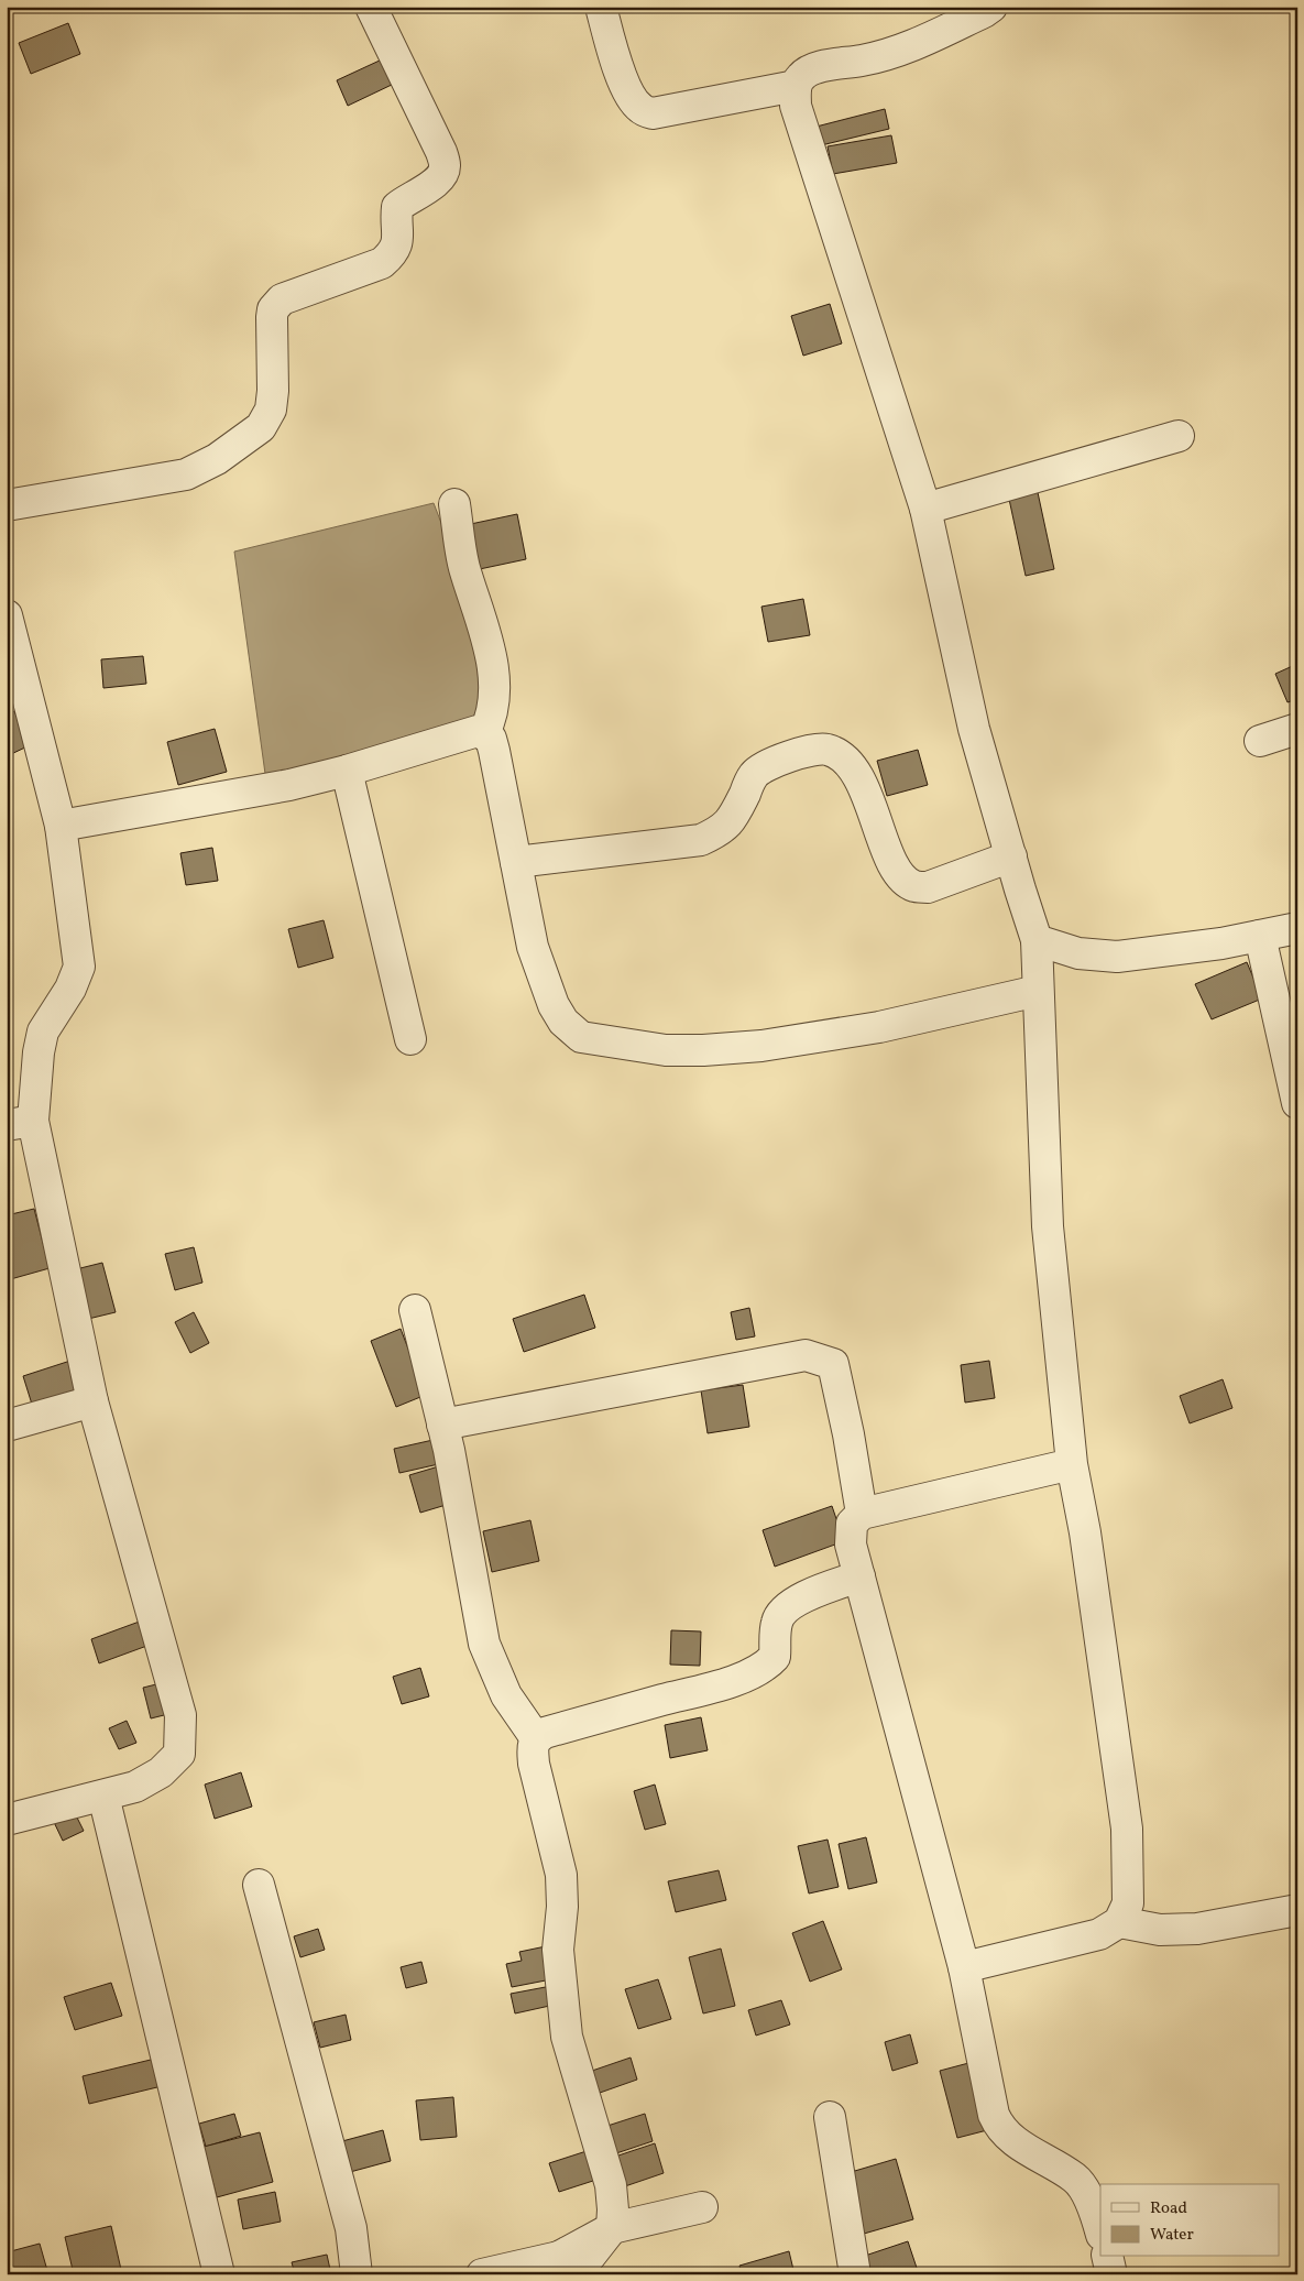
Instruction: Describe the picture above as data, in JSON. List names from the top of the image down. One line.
{"legend":["Road","Water"]}
